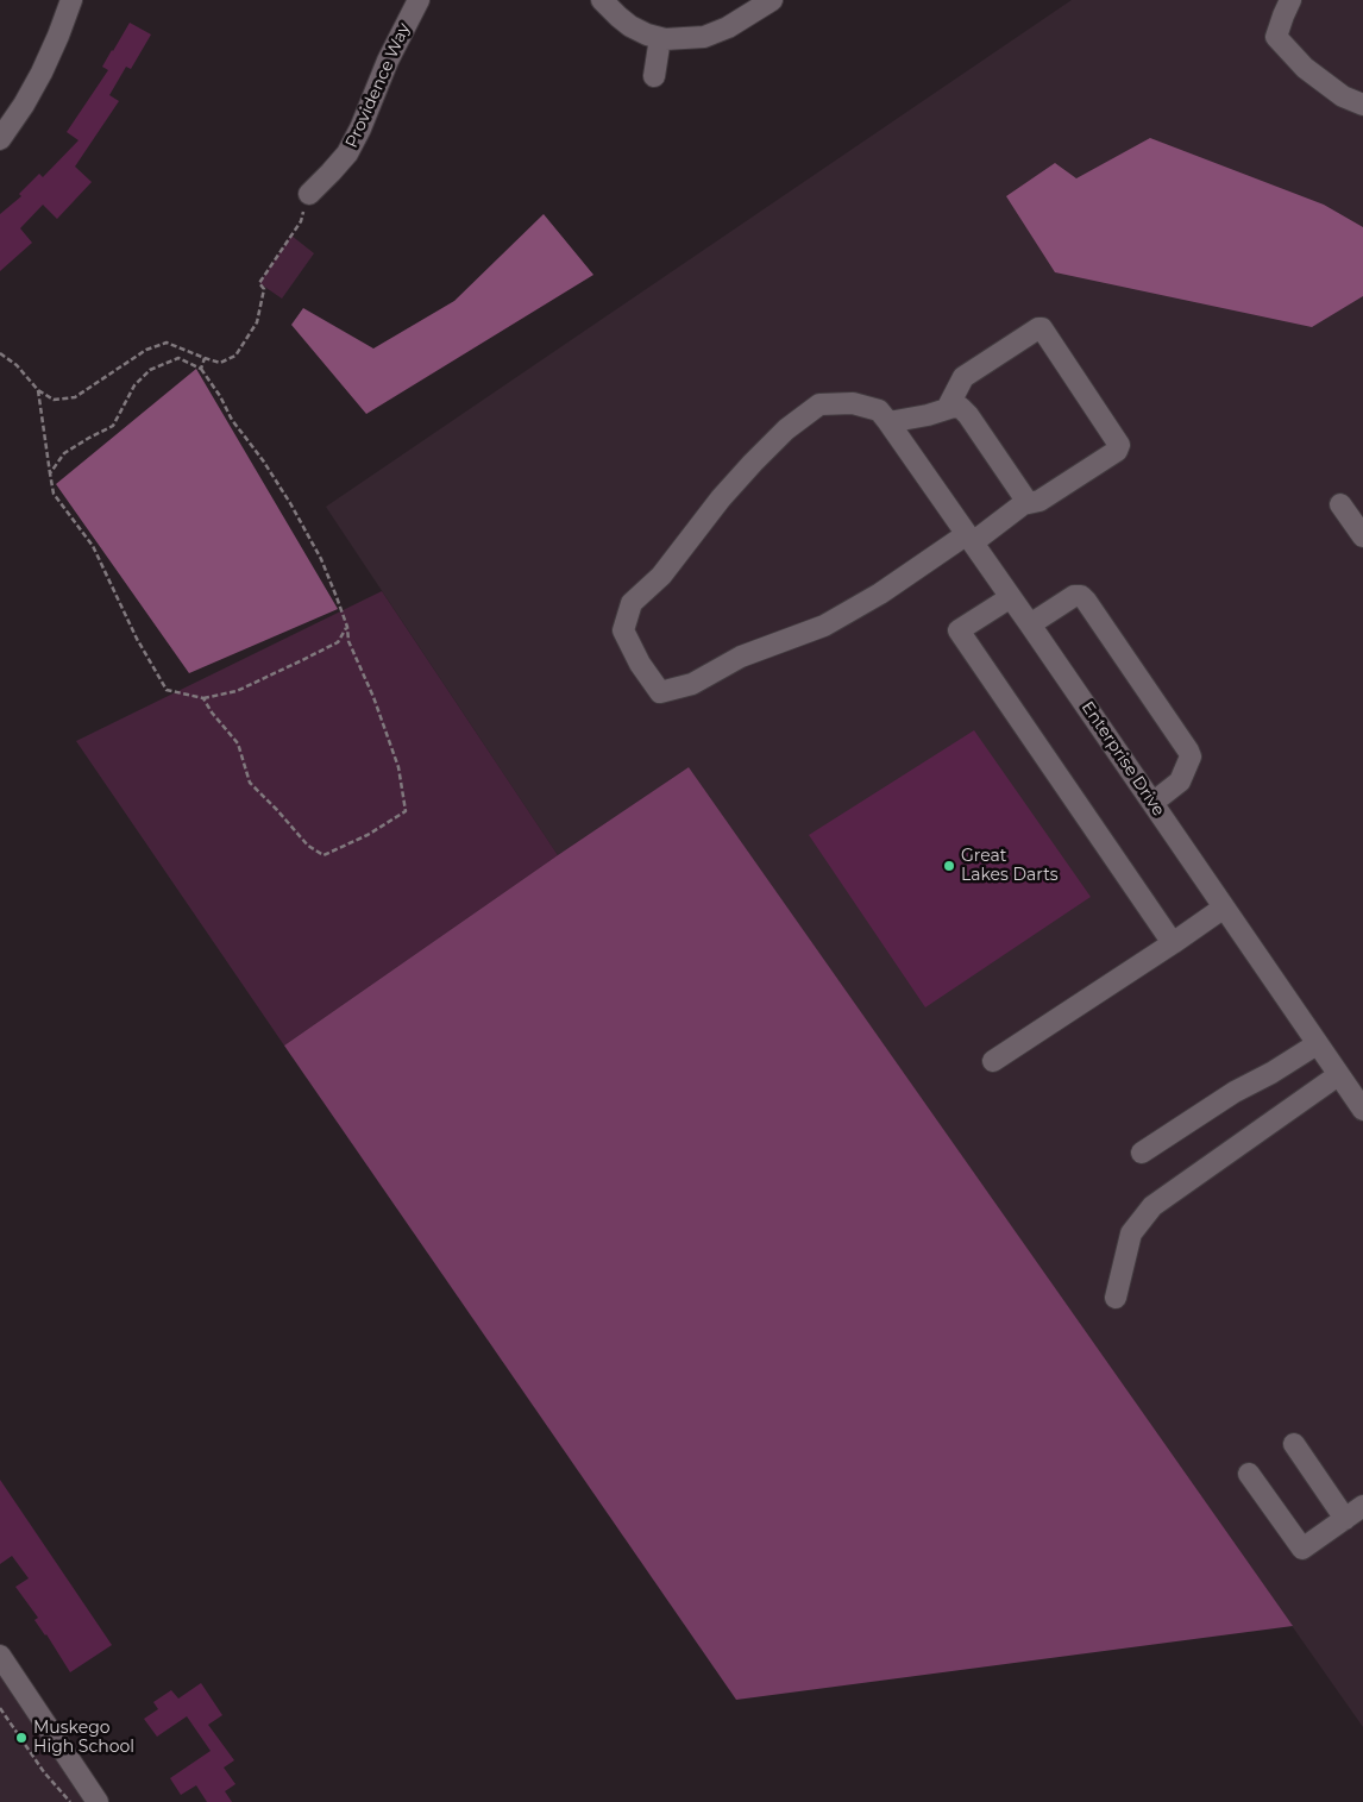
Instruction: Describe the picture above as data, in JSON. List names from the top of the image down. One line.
{"streets":{"street":["Providence Way","Enterprise Drive"]},"places":["Great Lakes Darts","Muskego High School"]}
